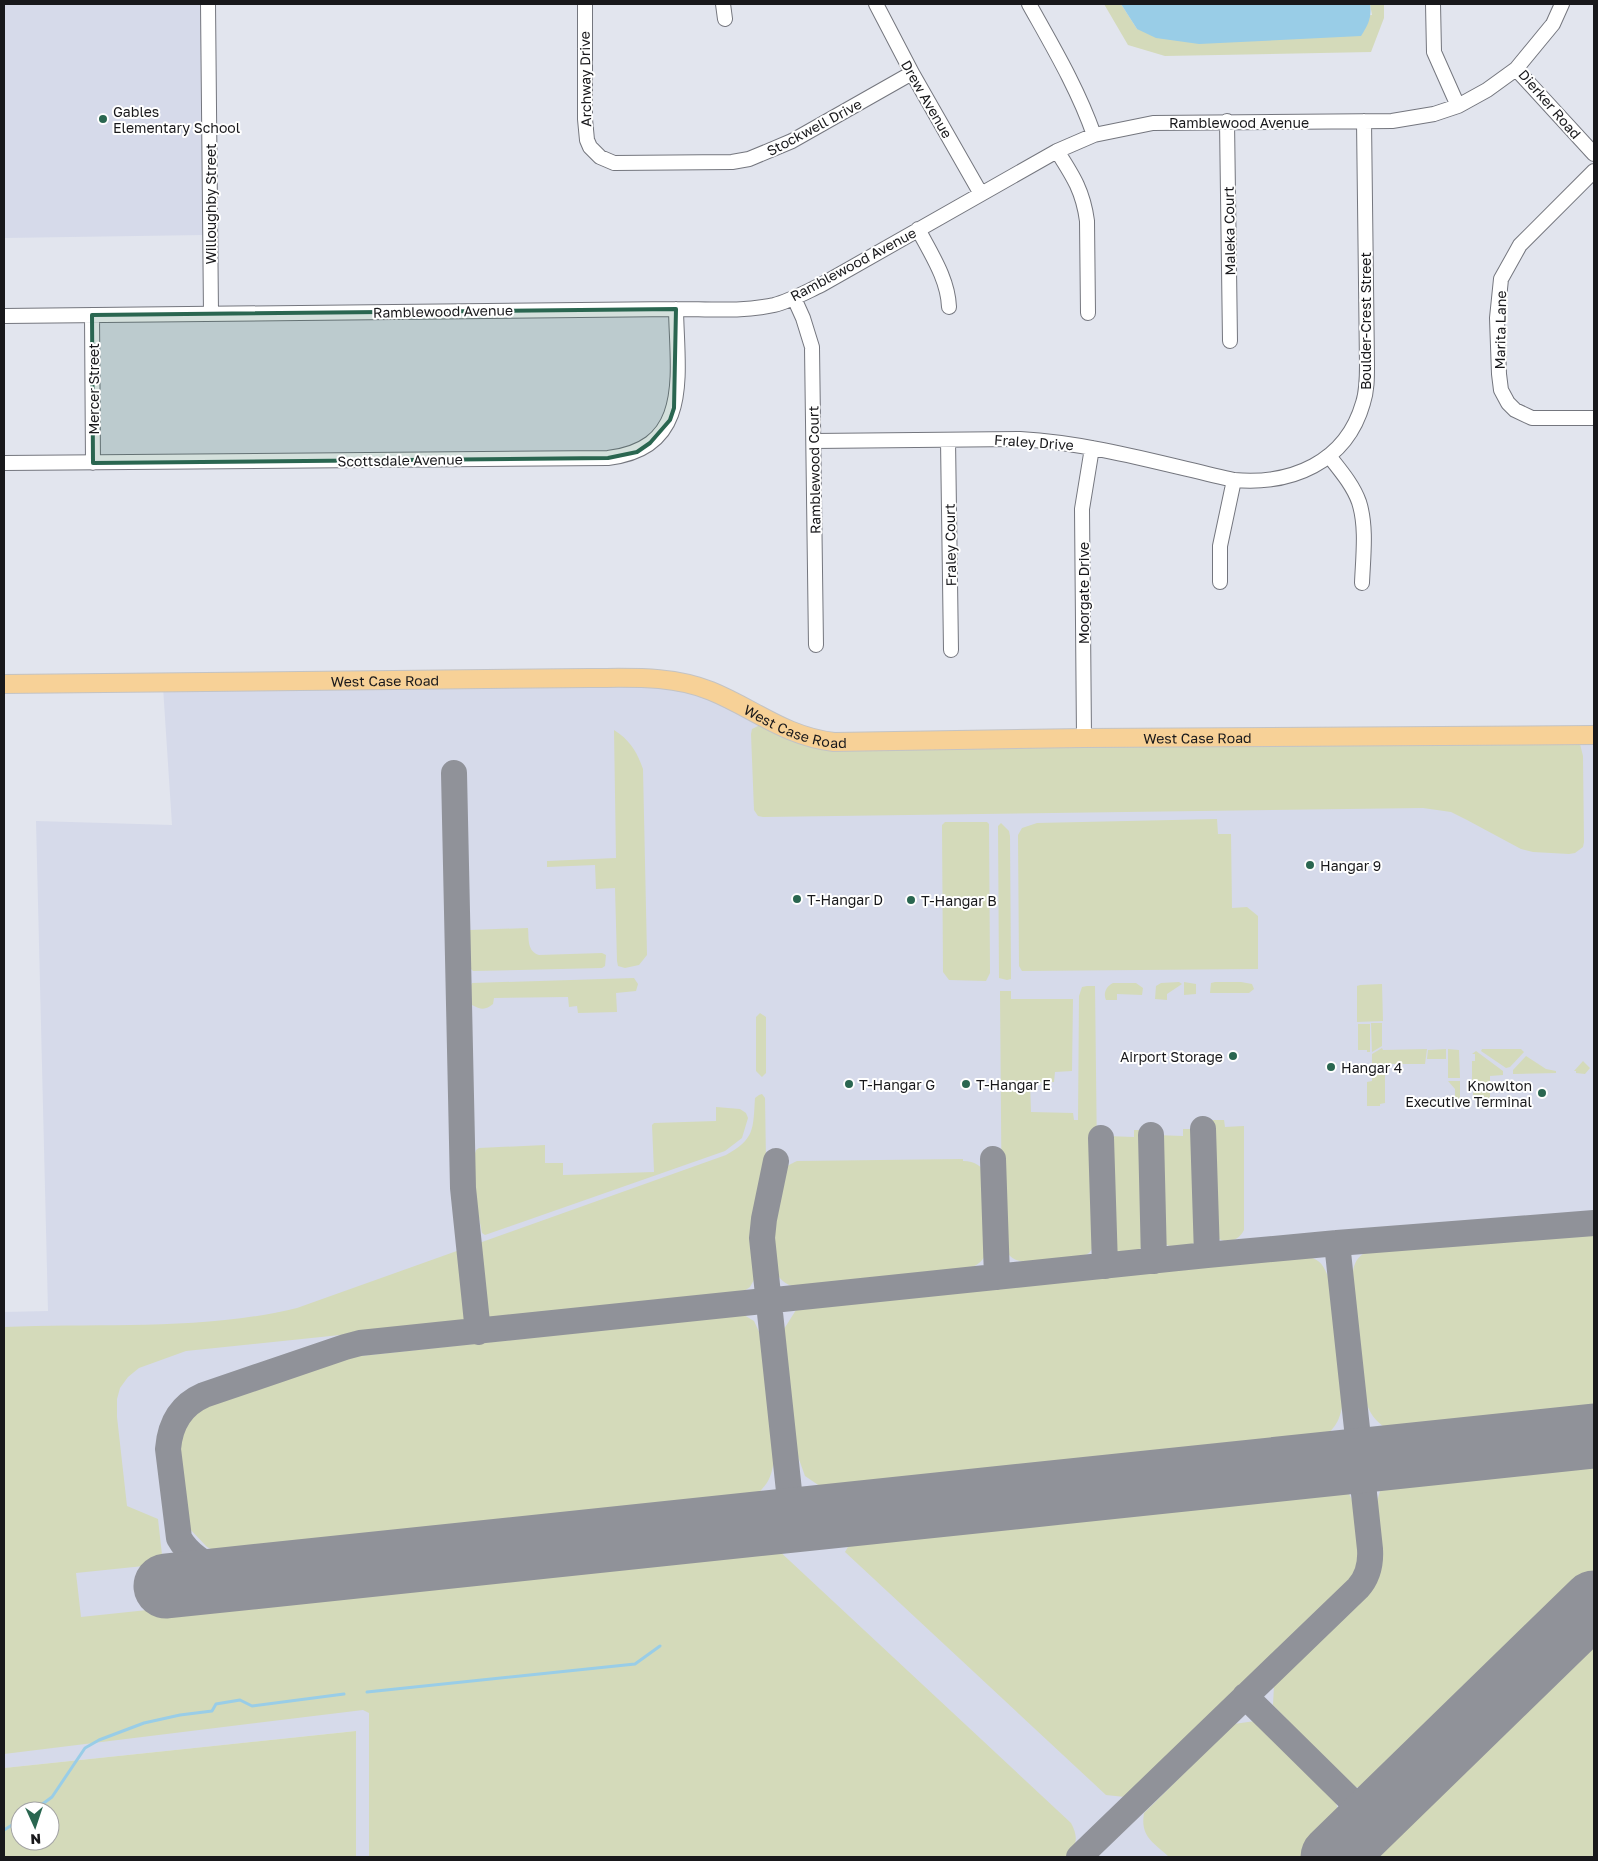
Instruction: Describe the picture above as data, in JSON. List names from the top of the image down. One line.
{"streets":{"main road":["West Case Road"],"street":["Archway Drive","Drew Avenue","Dierker Road","Ramblewood Avenue","Stockwell Drive","Willoughby Street","Maleka Court","Boulder-Crest Street","Marita Lane","Mercer Street","Fraley Drive","Scottsdale Avenue","Ramblewood Court","Fraley Court","Moorgate Drive"]},"crossings":[["Archway Drive","Stockwell Drive"],["Drew Avenue","Ramblewood Avenue"],["Drew Avenue","Stockwell Drive"],["Dierker Road","Ramblewood Avenue"],["Ramblewood Avenue","Willoughby Street"],["Ramblewood Avenue","Maleka Court"],["Ramblewood Avenue","Boulder-Crest Street"],["Ramblewood Avenue","Mercer Street"],["Ramblewood Avenue","Scottsdale Avenue"],["Ramblewood Avenue","Ramblewood Court"],["Boulder-Crest Street","Fraley Drive"],["Mercer Street","Scottsdale Avenue"],["Fraley Drive","Ramblewood Court"],["Fraley Drive","Fraley Court"],["Fraley Drive","Moorgate Drive"],["Moorgate Drive","West Case Road"]],"places":["Gables Elementary School","Hangar 9","T-Hangar D","T-Hangar B","Airport Storage","Hangar 4","T-Hangar G","T-Hangar E","Knowlton Executive Terminal"],"north":"bottom"}
